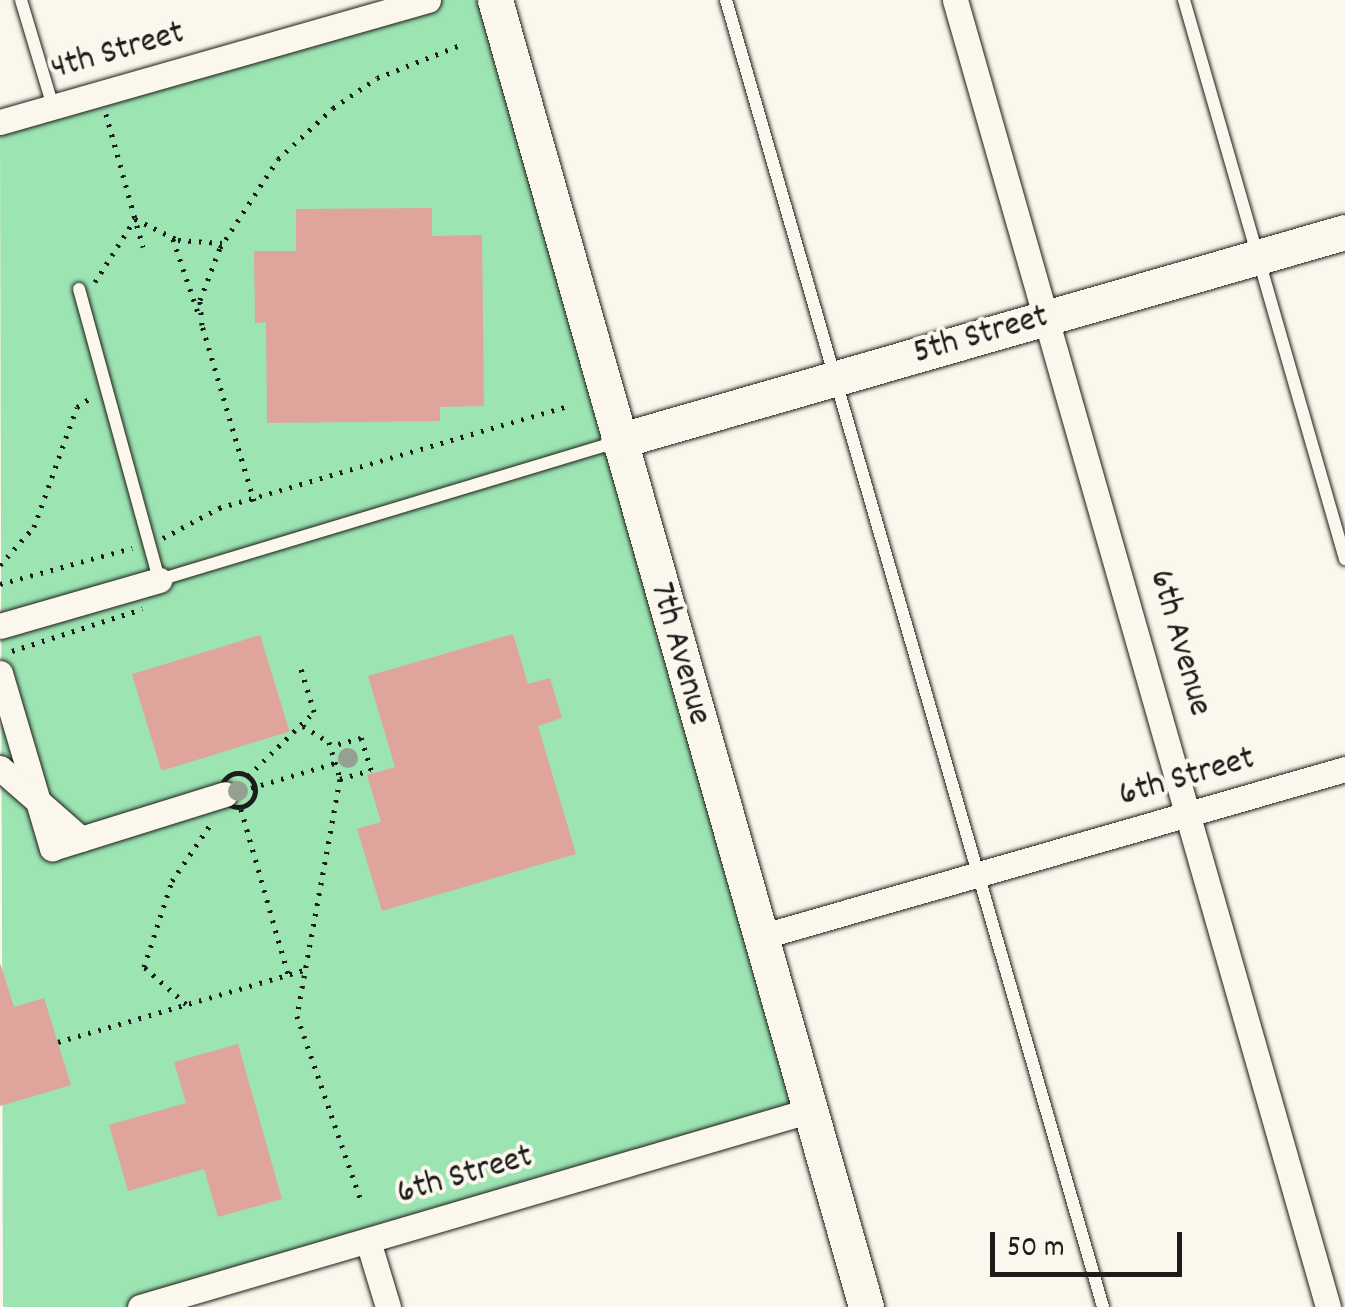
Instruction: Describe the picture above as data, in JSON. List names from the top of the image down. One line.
{"streets":{"street":["4th Street","5th Street","6th Avenue","7th Avenue","6th Street"]},"crossings":[["5th Street","6th Avenue"],["5th Street","7th Avenue"],["6th Avenue","6th Street"],["7th Avenue","6th Street"]],"scale_bar":"50 m"}
